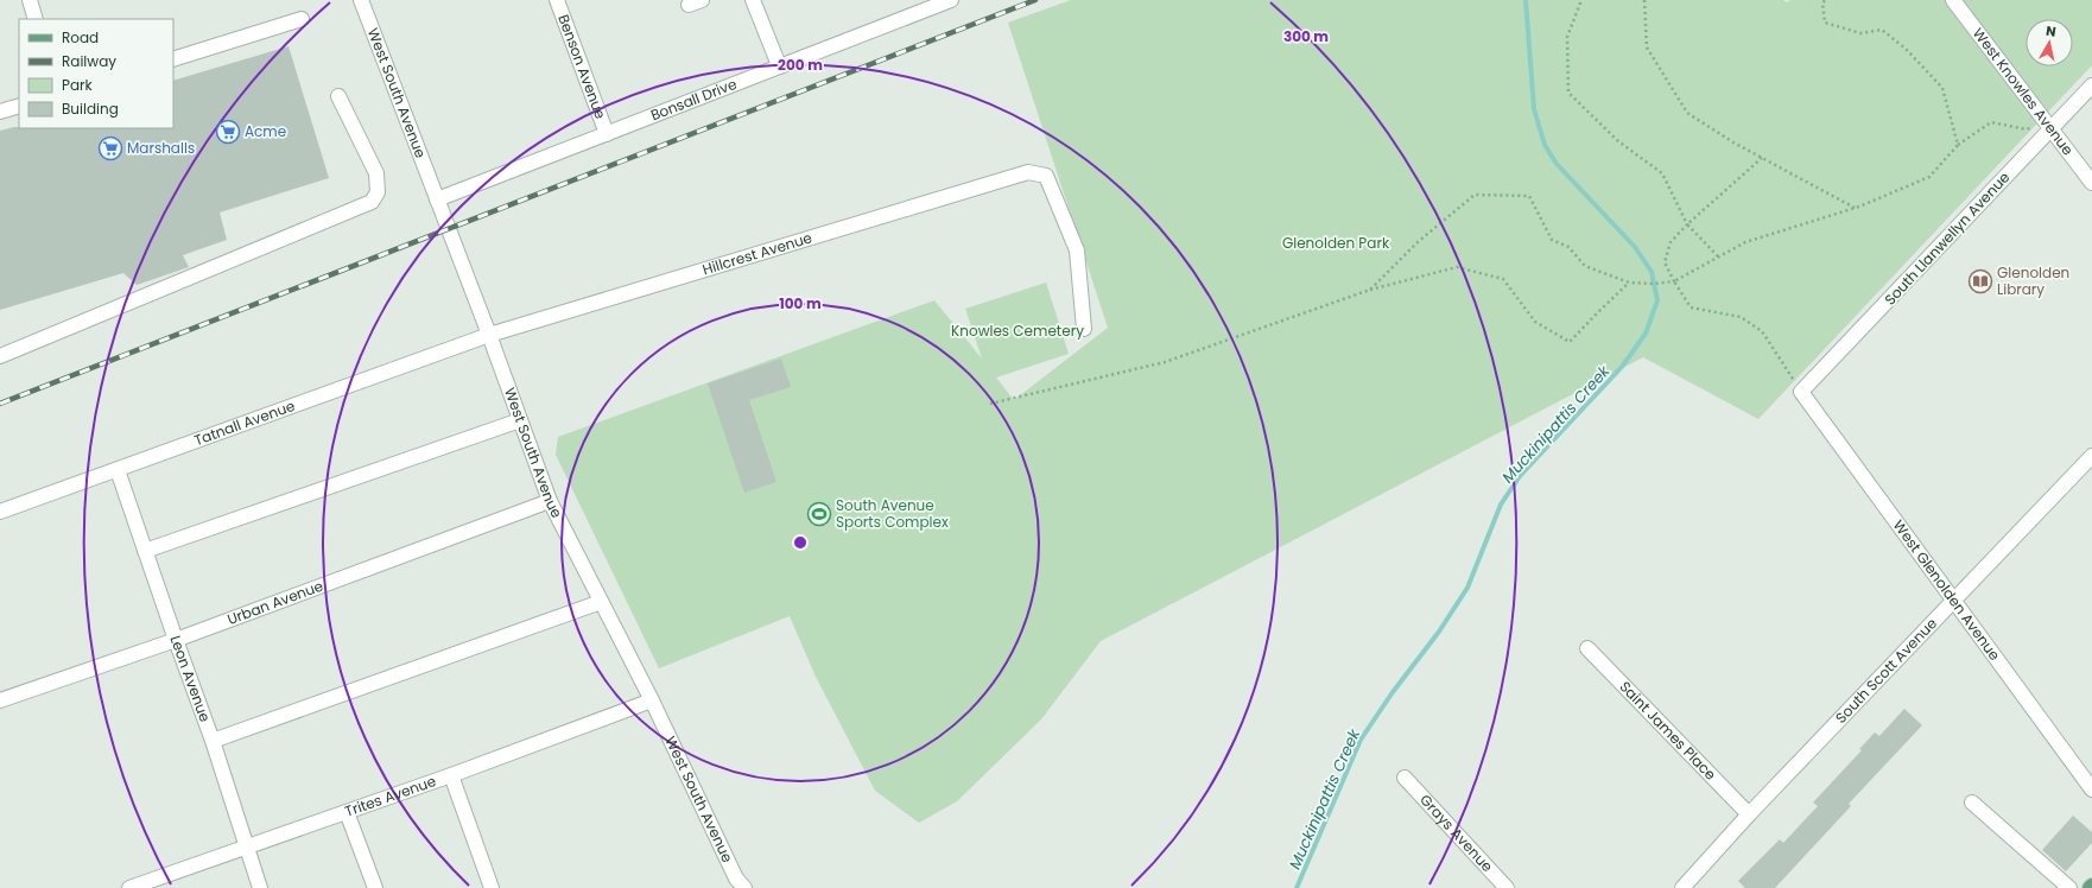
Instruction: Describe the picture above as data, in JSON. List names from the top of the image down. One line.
{"streets":{"street":["Benson Avenue","West Knowles Avenue","West South Avenue","Bonsall Drive","South Llanwellyn Avenue","Hillcrest Avenue","Tatnall Avenue","West Glenolden Avenue","Urban Avenue","South Scott Avenue","Leon Avenue","Saint James Place","Trites Avenue","Grays Avenue"]},"crossings":[["Benson Avenue","Bonsall Drive"],["West Knowles Avenue","South Llanwellyn Avenue"],["West South Avenue","Bonsall Drive"],["West South Avenue","Hillcrest Avenue"],["West South Avenue","Tatnall Avenue"],["West South Avenue","Urban Avenue"],["West South Avenue","Trites Avenue"],["South Llanwellyn Avenue","West Glenolden Avenue"],["Hillcrest Avenue","Tatnall Avenue"],["Tatnall Avenue","Leon Avenue"],["West Glenolden Avenue","South Scott Avenue"],["Urban Avenue","Leon Avenue"],["South Scott Avenue","Saint James Place"],["Leon Avenue","Trites Avenue"]],"water":["Muckinipattis Creek"],"parks":["Glenolden Park","Knowles Cemetery"],"places":{"supermarket":["Acme","Marshalls"],"library":["Glenolden Library"],"sports":["South Avenue Sports Complex"]},"legend":["Road","Railway","Park","Building"],"north":"top","rings":["300 m","200 m","100 m"]}
